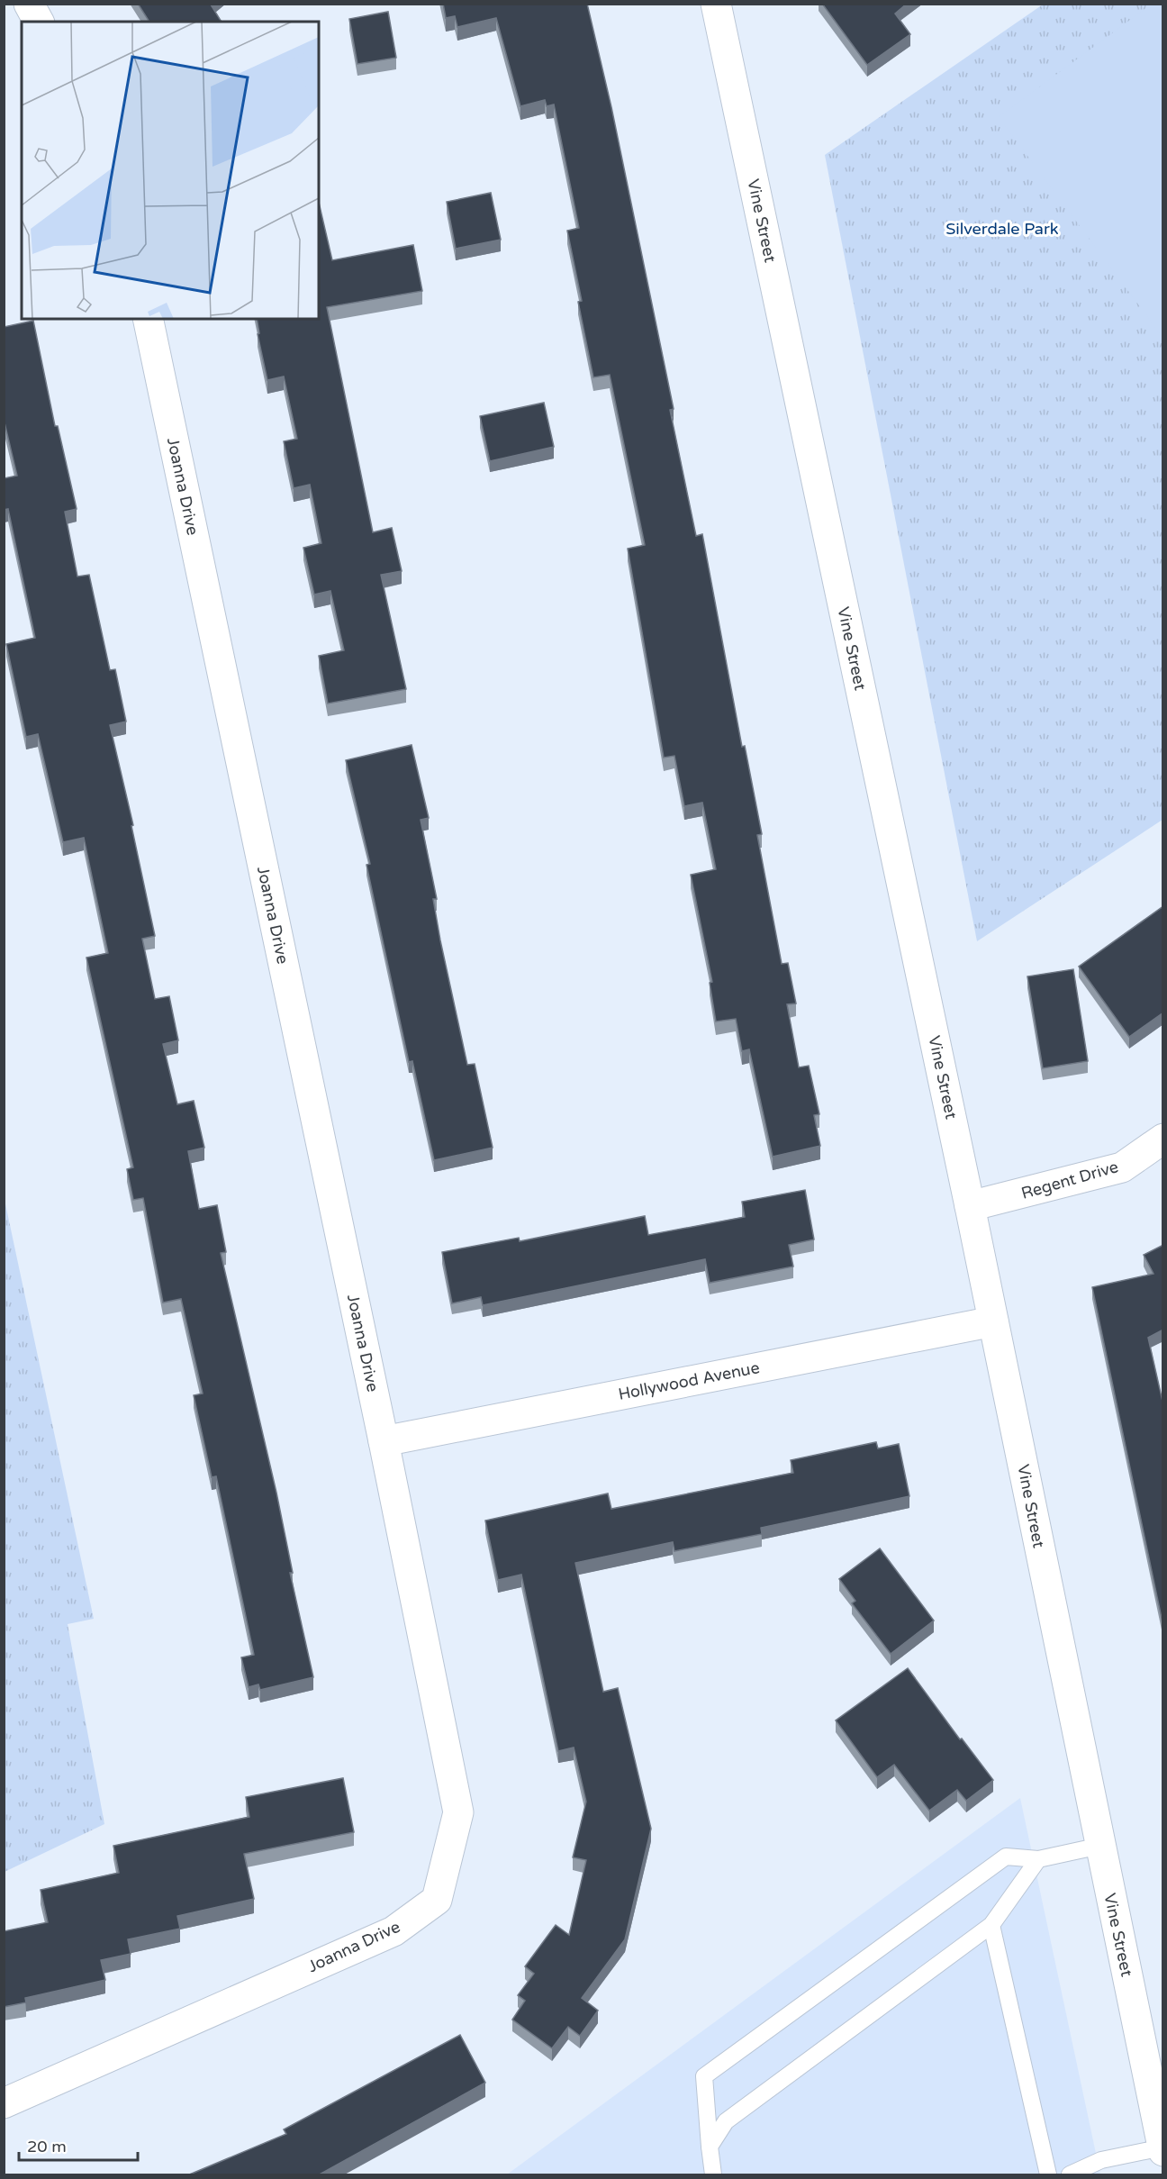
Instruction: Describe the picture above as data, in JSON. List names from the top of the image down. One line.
{"streets":{"street":["Vine Street","Joanna Drive","Regent Drive","Hollywood Avenue"]},"crossings":[["Vine Street","Regent Drive"],["Vine Street","Hollywood Avenue"],["Joanna Drive","Hollywood Avenue"]],"parks":["Silverdale Park"],"scale_bar":"20 m"}
